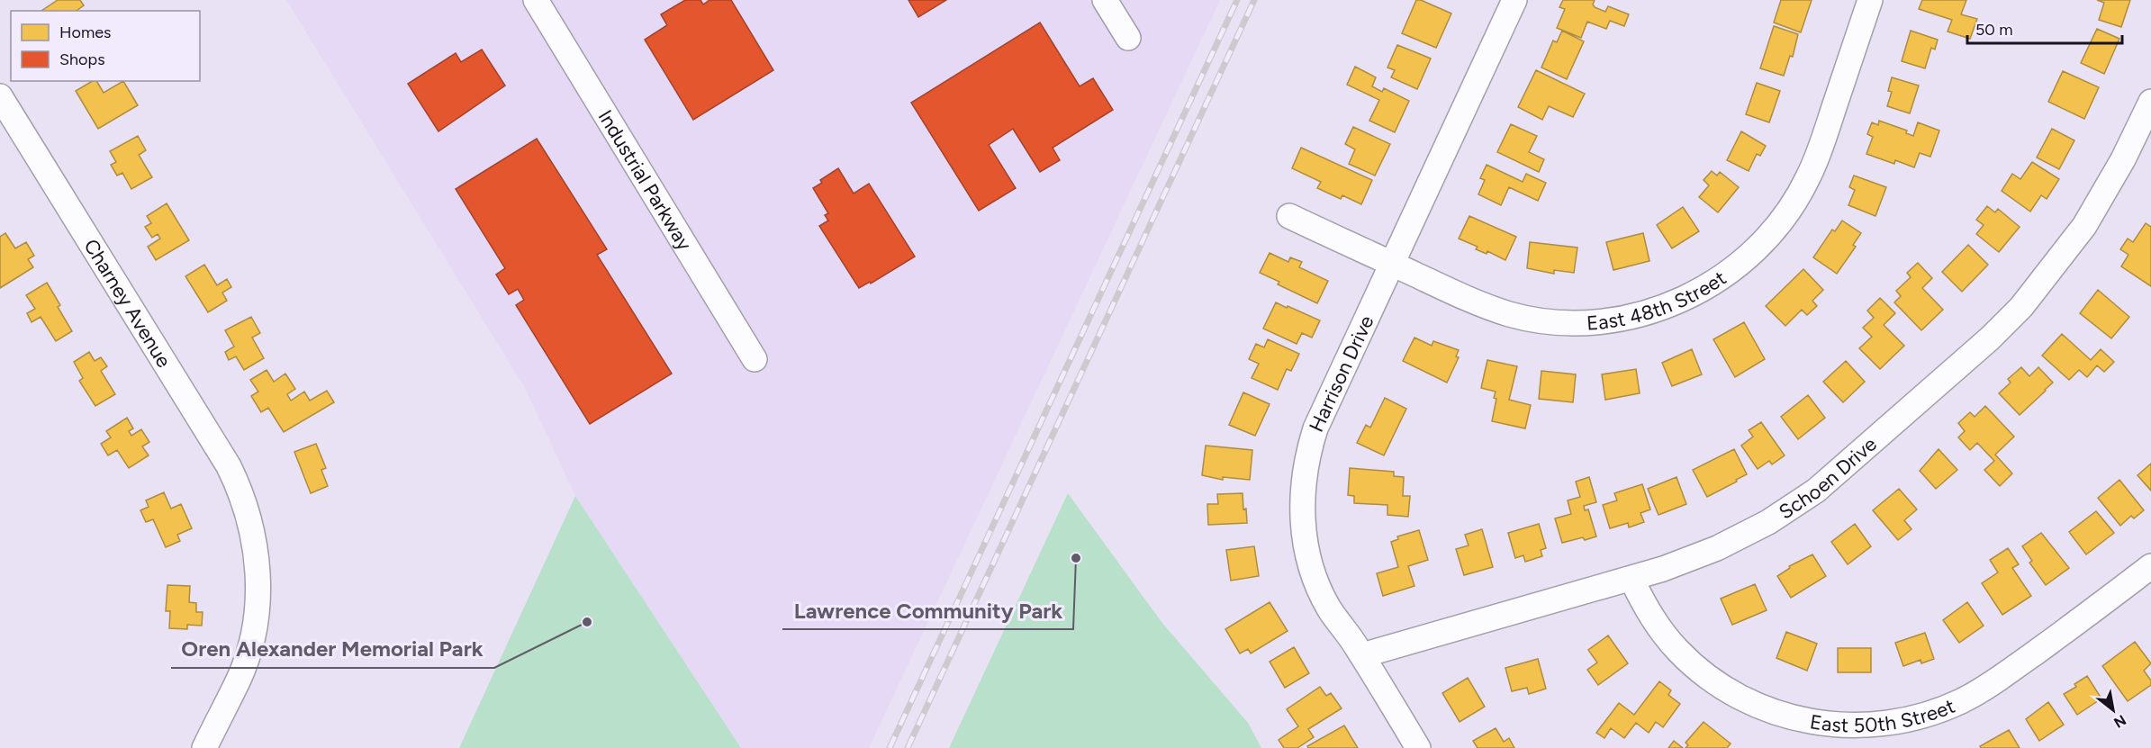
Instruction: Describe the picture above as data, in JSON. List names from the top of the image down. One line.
{"streets":{"street":["Industrial Parkway","East 48th Street","Charney Avenue","Harrison Drive","Schoen Drive","East 50th Street"]},"crossings":[["East 48th Street","Harrison Drive"],["Harrison Drive","Schoen Drive"],["Schoen Drive","East 50th Street"]],"places":["Lawrence Community Park","Oren Alexander Memorial Park"],"legend":["Homes","Shops"],"scale_bar":"50 m","north":"bottom right"}
